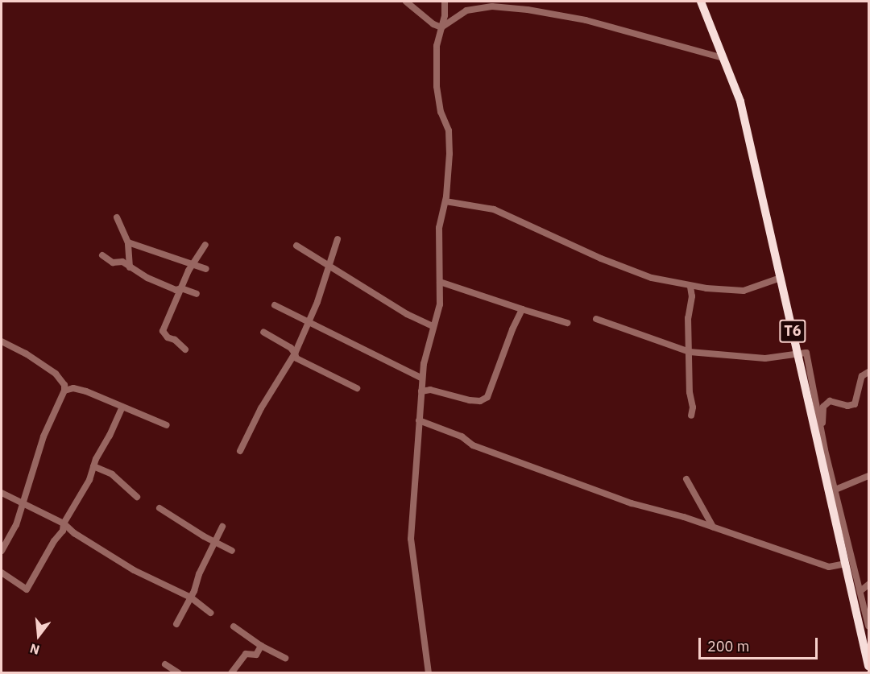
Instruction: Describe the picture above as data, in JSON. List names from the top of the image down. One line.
{"streets":{"highway":["T6"]},"scale_bar":"200 m","north":"bottom"}
